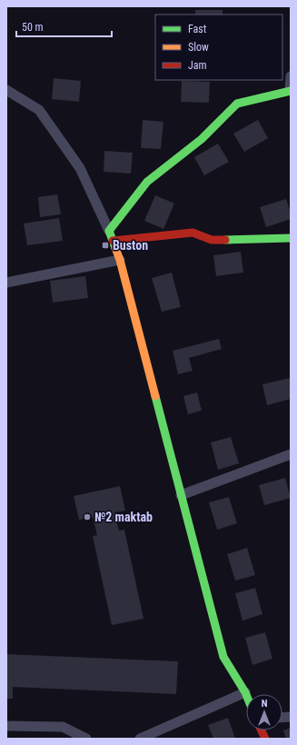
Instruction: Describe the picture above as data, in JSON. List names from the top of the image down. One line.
{"places":{"transit":["Buston"],"other":["№2 maktab"]},"legend":["Fast","Slow","Jam"],"scale_bar":"50 m","north":"top"}
